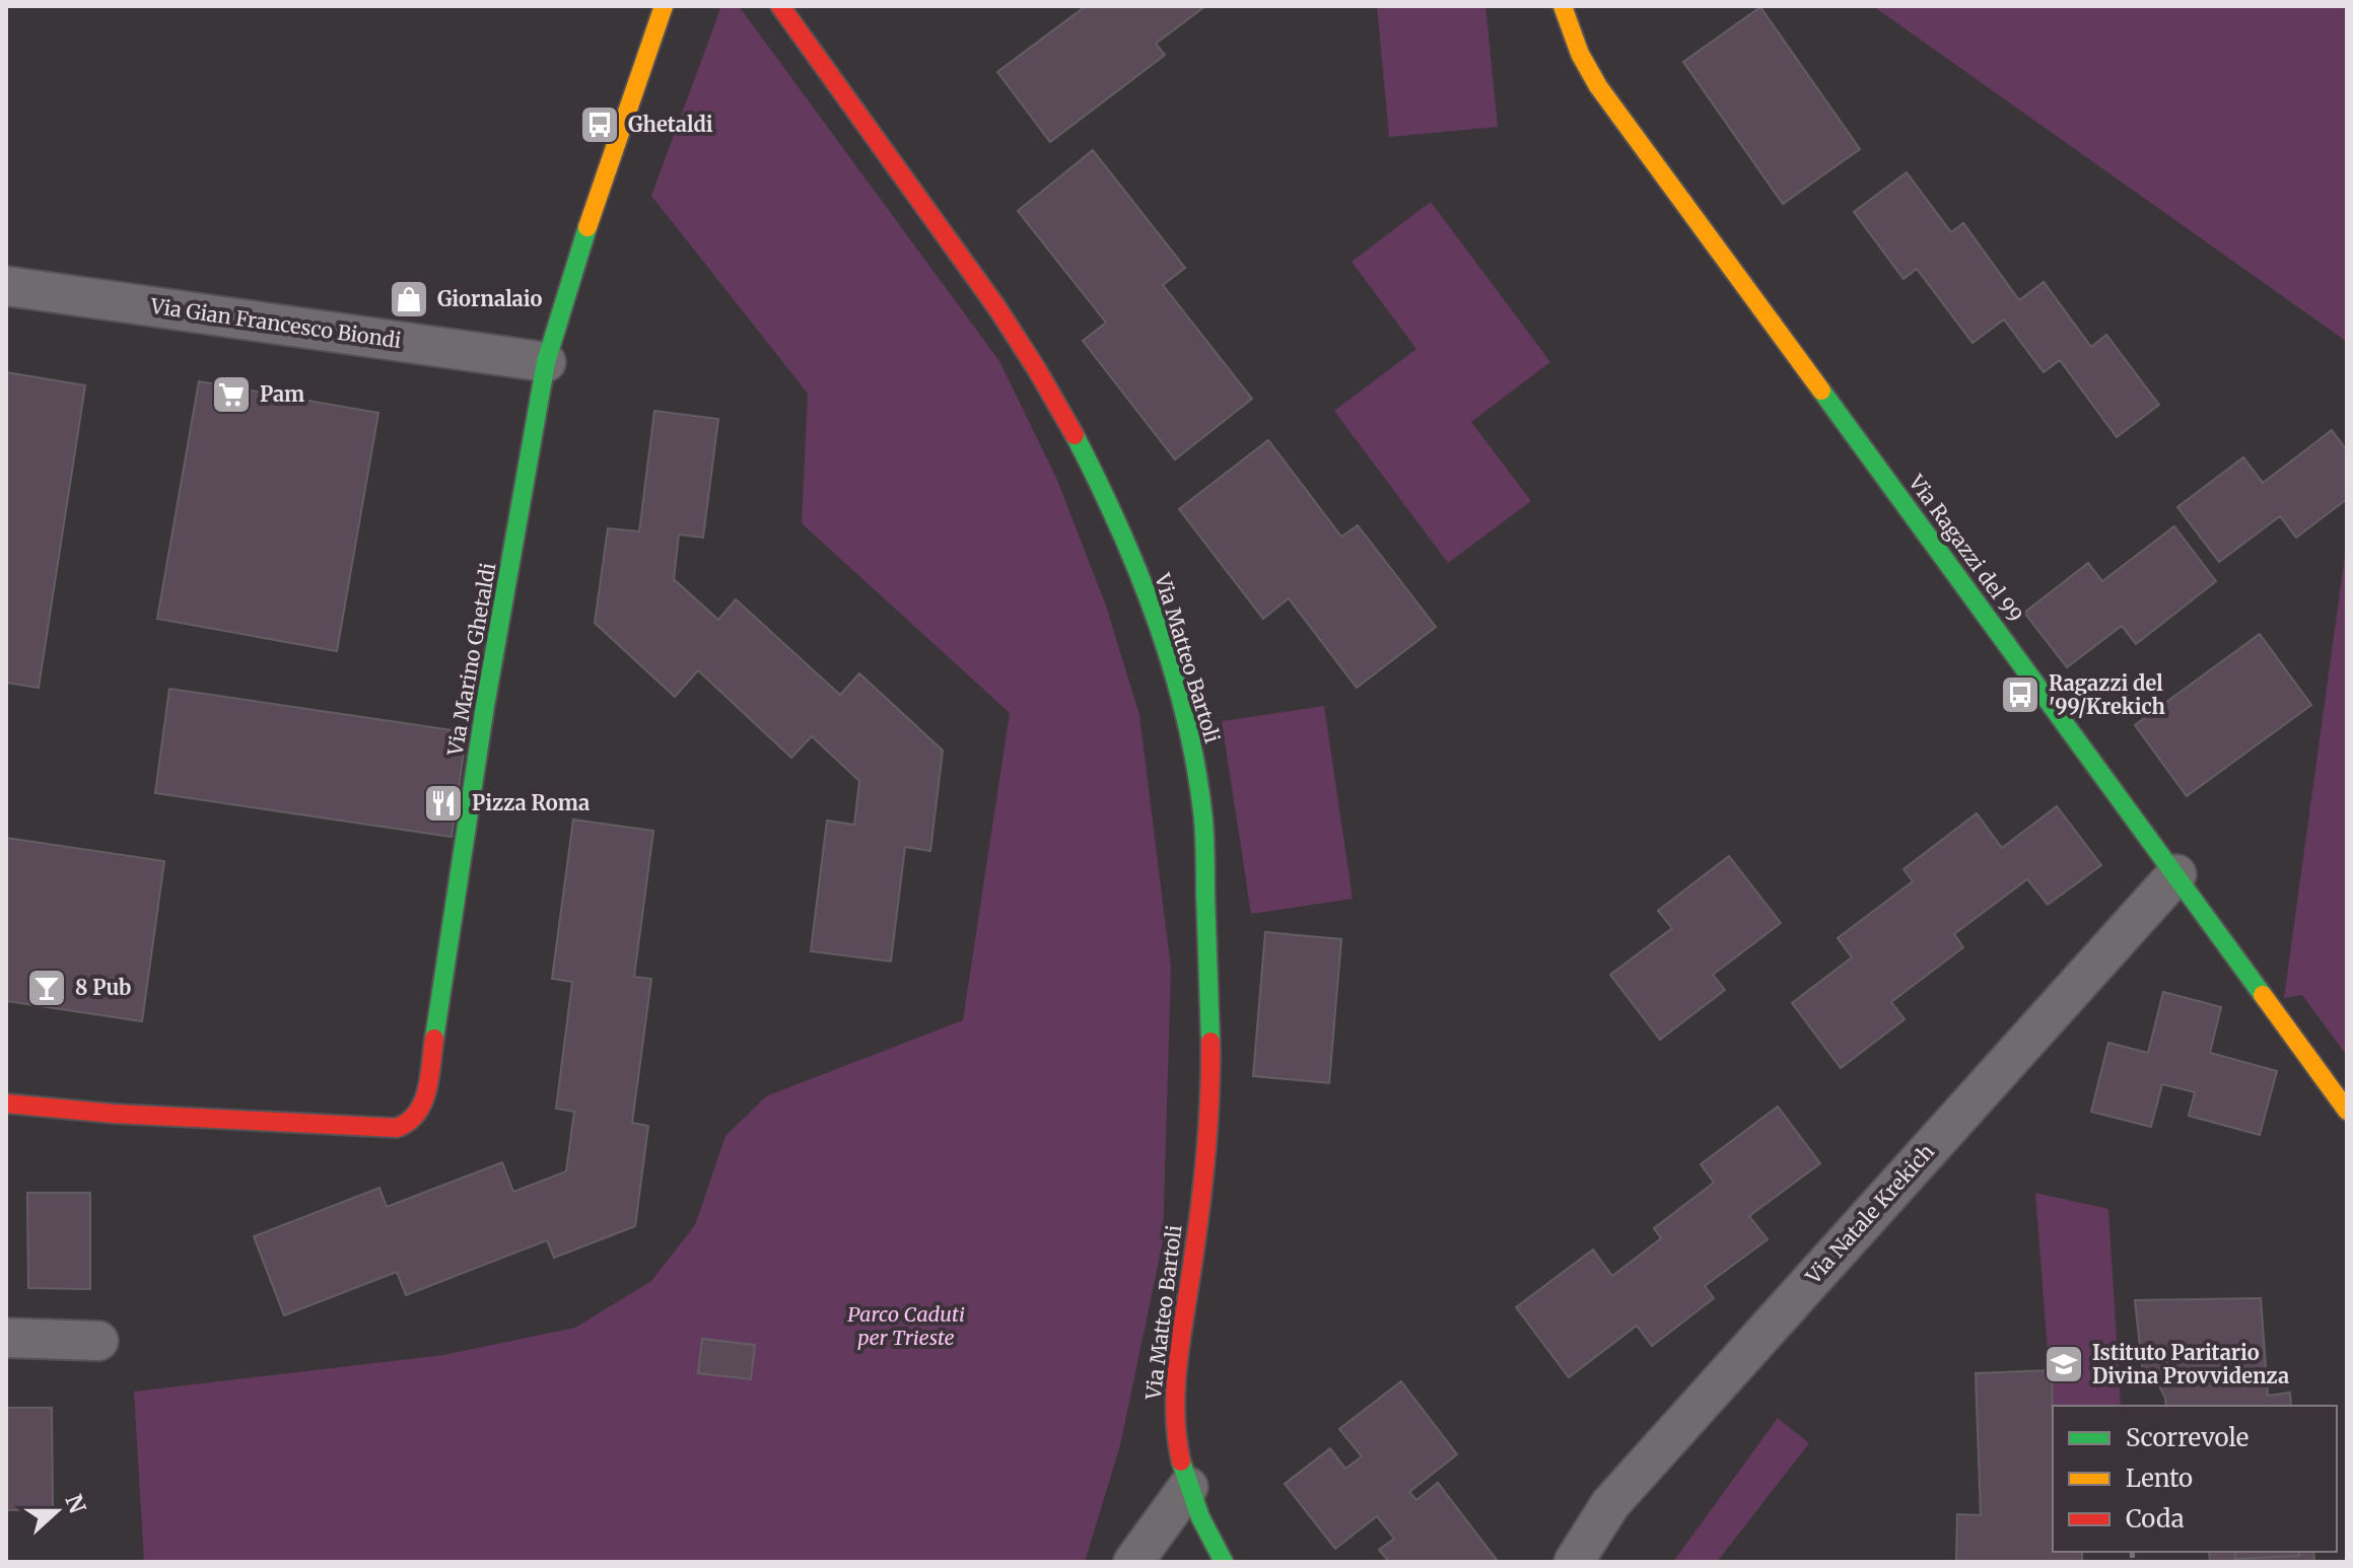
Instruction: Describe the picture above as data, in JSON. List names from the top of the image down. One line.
{"streets":{"street":["Via Gian Francesco Biondi","Via Ragazzi del 99","Via Matteo Bartoli","Via Marino Ghetaldi","Via Natale Krekich"]},"crossings":[["Via Gian Francesco Biondi","Via Marino Ghetaldi"],["Via Ragazzi del 99","Via Natale Krekich"]],"parks":["Parco Caduti per Trieste"],"places":{"bus stop":["Ghetaldi","Ragazzi del '99/Krekich"],"shop":["Giornalaio"],"supermarket":["Pam"],"restaurant":["Pizza Roma"],"bar":["8 Pub"],"school or university":["Istituto Paritario Divina Provvidenza"]},"legend":["Scorrevole","Lento","Coda"],"north":"right"}
